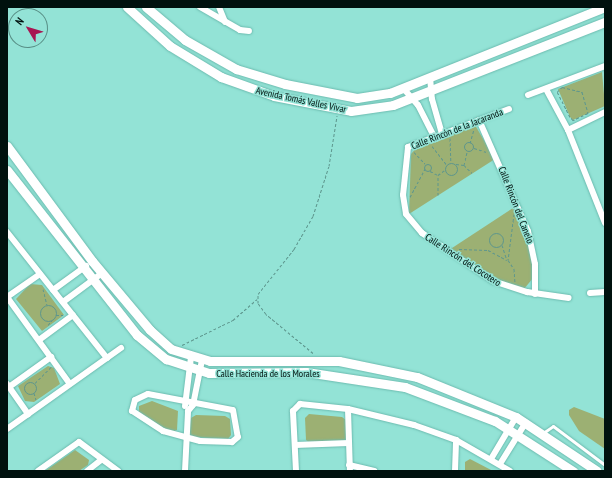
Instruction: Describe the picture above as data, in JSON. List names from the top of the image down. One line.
{"streets":{"street":["Avenida Tomás Valles Vivar","Calle Rincón de la Jacaranda","Calle Rincón del Canelo","Calle Rincón del Cocotero","Calle Hacienda de los Morales"]},"crossings":[["Calle Rincón de la Jacaranda","Calle Rincón del Canelo"],["Calle Rincón de la Jacaranda","Calle Rincón del Cocotero"],["Calle Rincón del Canelo","Calle Rincón del Cocotero"]],"north":"top left"}
